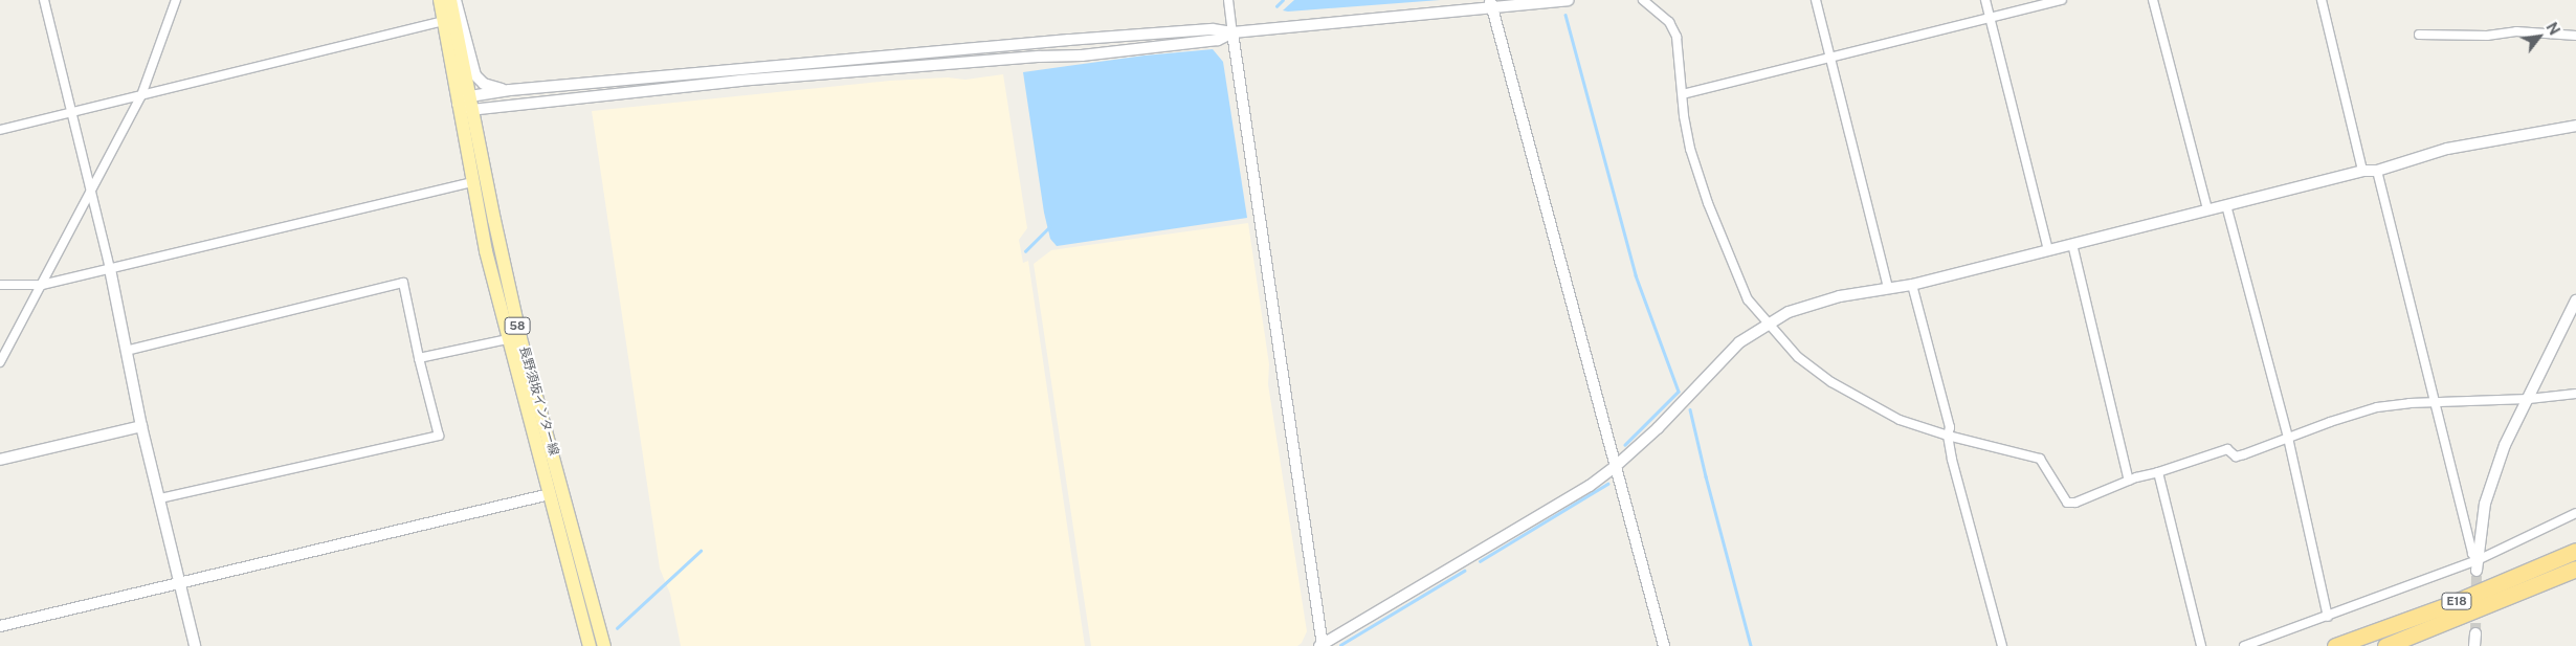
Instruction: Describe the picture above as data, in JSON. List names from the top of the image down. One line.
{"streets":{"highway":["E18"],"main road":["58","長野須坂インター線"]},"north":"top right"}
